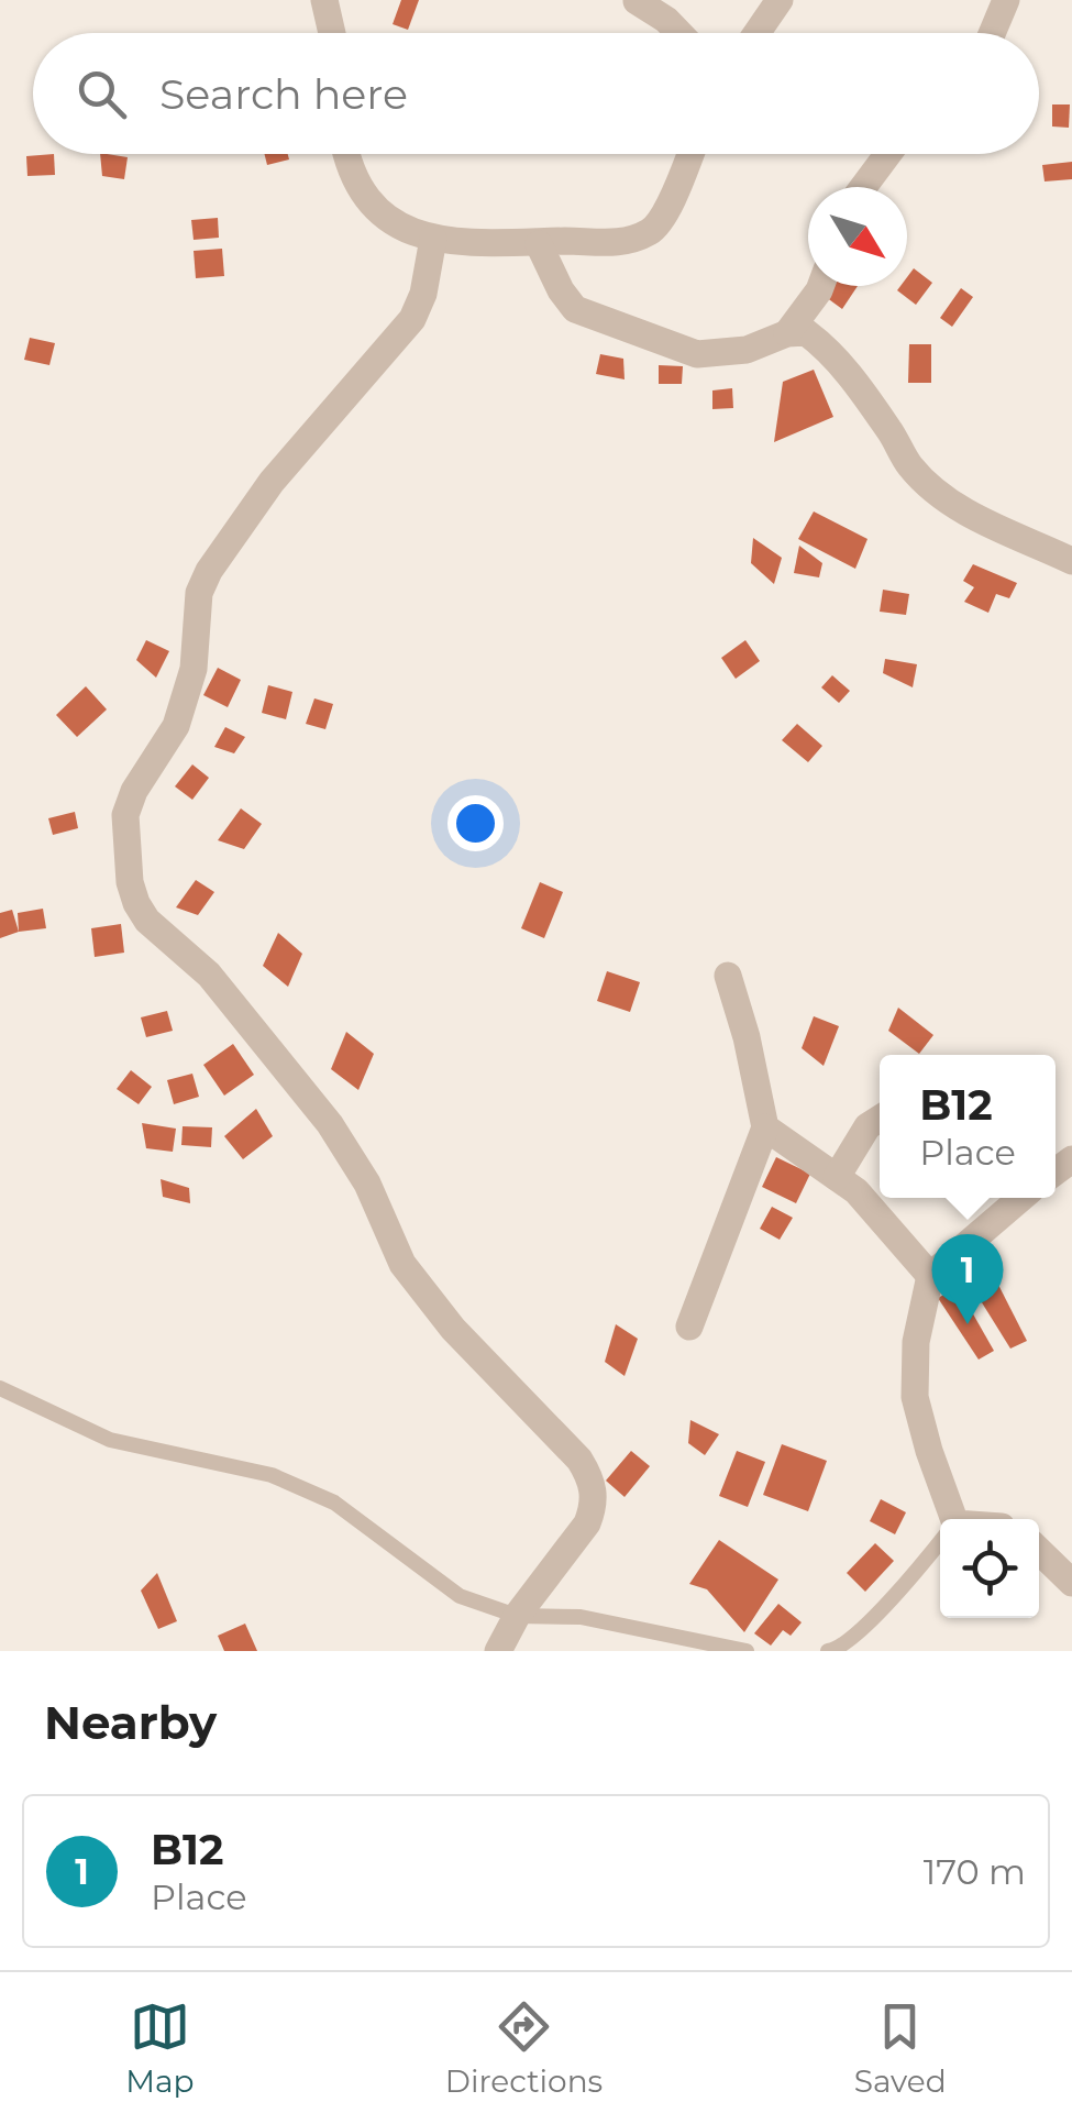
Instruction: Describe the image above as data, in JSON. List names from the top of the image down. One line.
{"north":"bottom right","page":{"search":"Search here","popup":["B12","Place"],"pins":"1","heading":"Nearby","list":[{"mark":"1","name":"B12","note":"Place","value":"170 m"}],"nav":["Map","Directions","Saved"]}}
